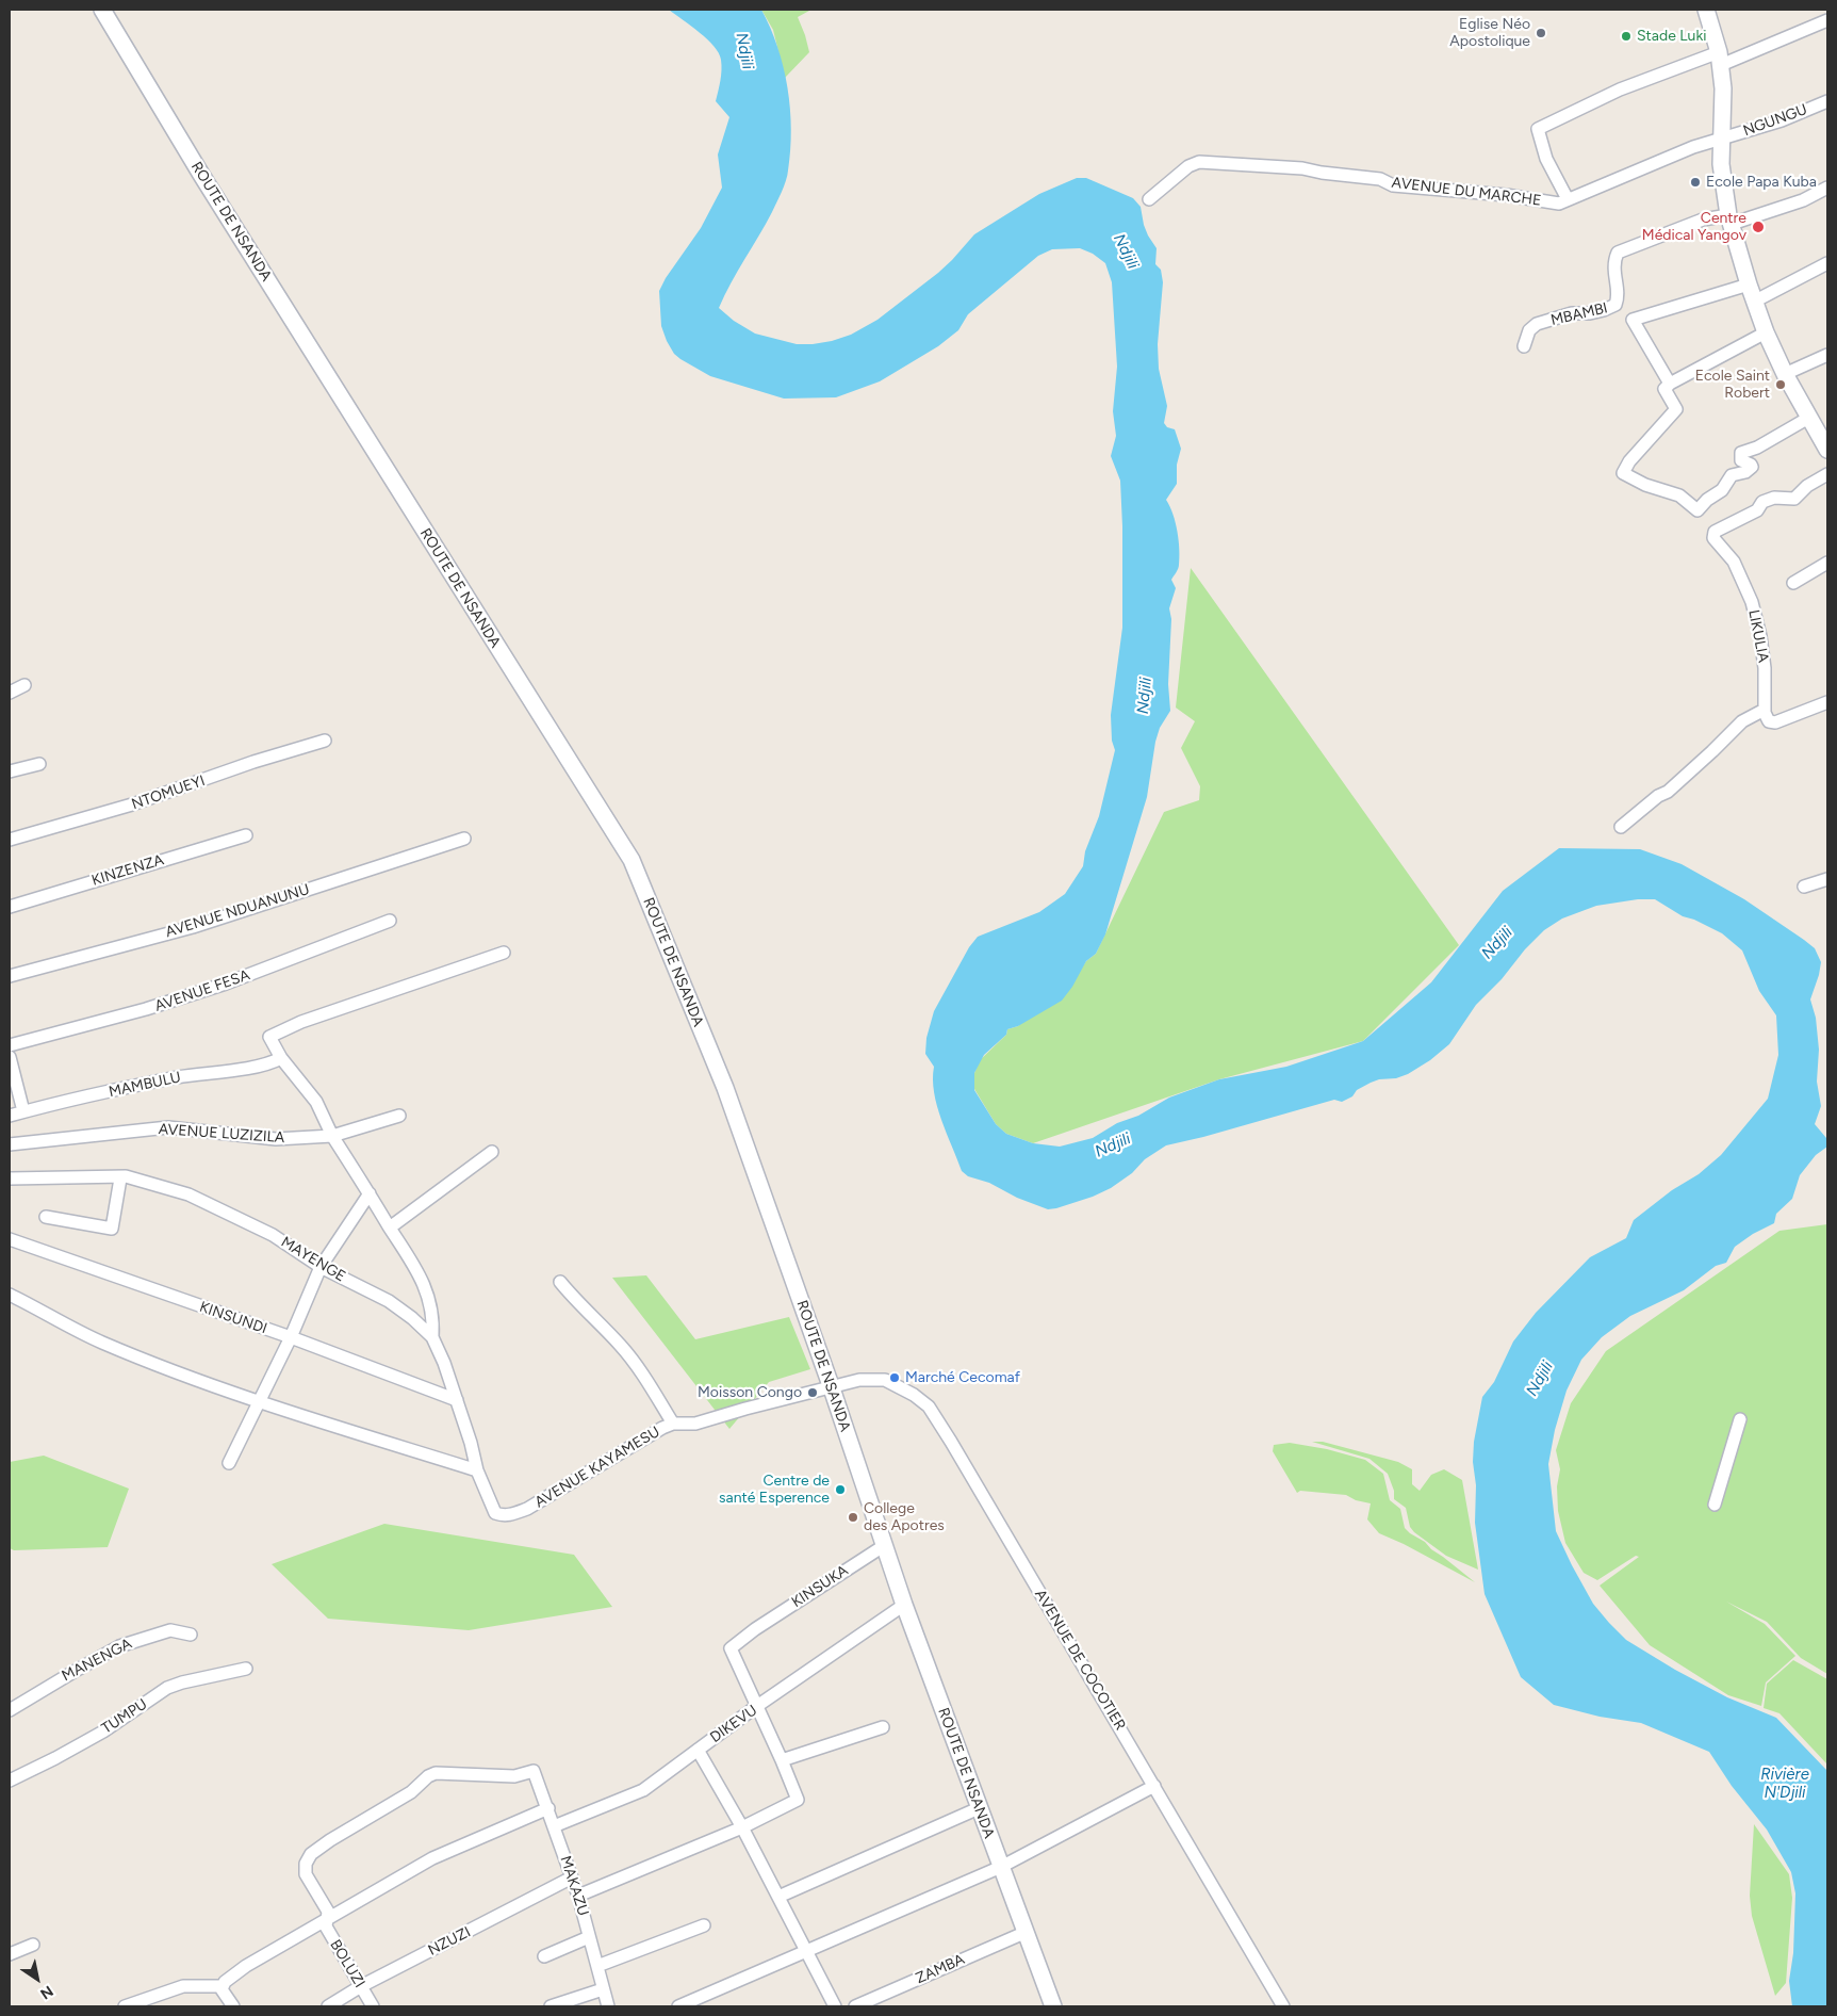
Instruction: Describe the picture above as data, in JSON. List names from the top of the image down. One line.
{"streets":{"street":["NGUNGU","AVENUE DU MARCHE","ROUTE DE NSANDA","MBAMBI","LIKULIA","NTOMUEYI","KINZENZA","AVENUE NDUANUNU","AVENUE FESA","MAMBULU","AVENUE LUZIZILA","MAYENGE","KINSUNDI","AVENUE KAYAMESU","KINSUKA","MANENGA","AVENUE DE COCOTIER","TUMPU","DIKEVU","MAKAZU","NZUZI","BOLUZI","ZAMBA"]},"crossings":[["NGUNGU","AVENUE DU MARCHE"],["ROUTE DE NSANDA","AVENUE KAYAMESU"],["ROUTE DE NSANDA","KINSUKA"],["ROUTE DE NSANDA","AVENUE DE COCOTIER"],["ROUTE DE NSANDA","DIKEVU"],["ROUTE DE NSANDA","ZAMBA"],["MAYENGE","KINSUNDI"],["MAYENGE","AVENUE KAYAMESU"],["AVENUE KAYAMESU","AVENUE DE COCOTIER"],["KINSUKA","DIKEVU"],["DIKEVU","MAKAZU"],["MAKAZU","NZUZI"],["MAKAZU","BOLUZI"],["NZUZI","BOLUZI"]],"water":["Ndjili","Rivière N'Djili"],"places":["Eglise Néo Apostolique","Stade Luki","Ecole Papa Kuba","Centre Médical Yangov","Ecole Saint Robert","Marché Cecomaf","Moisson Congo","Centre de santé Esperence","College des Apotres"],"north":"bottom right"}
